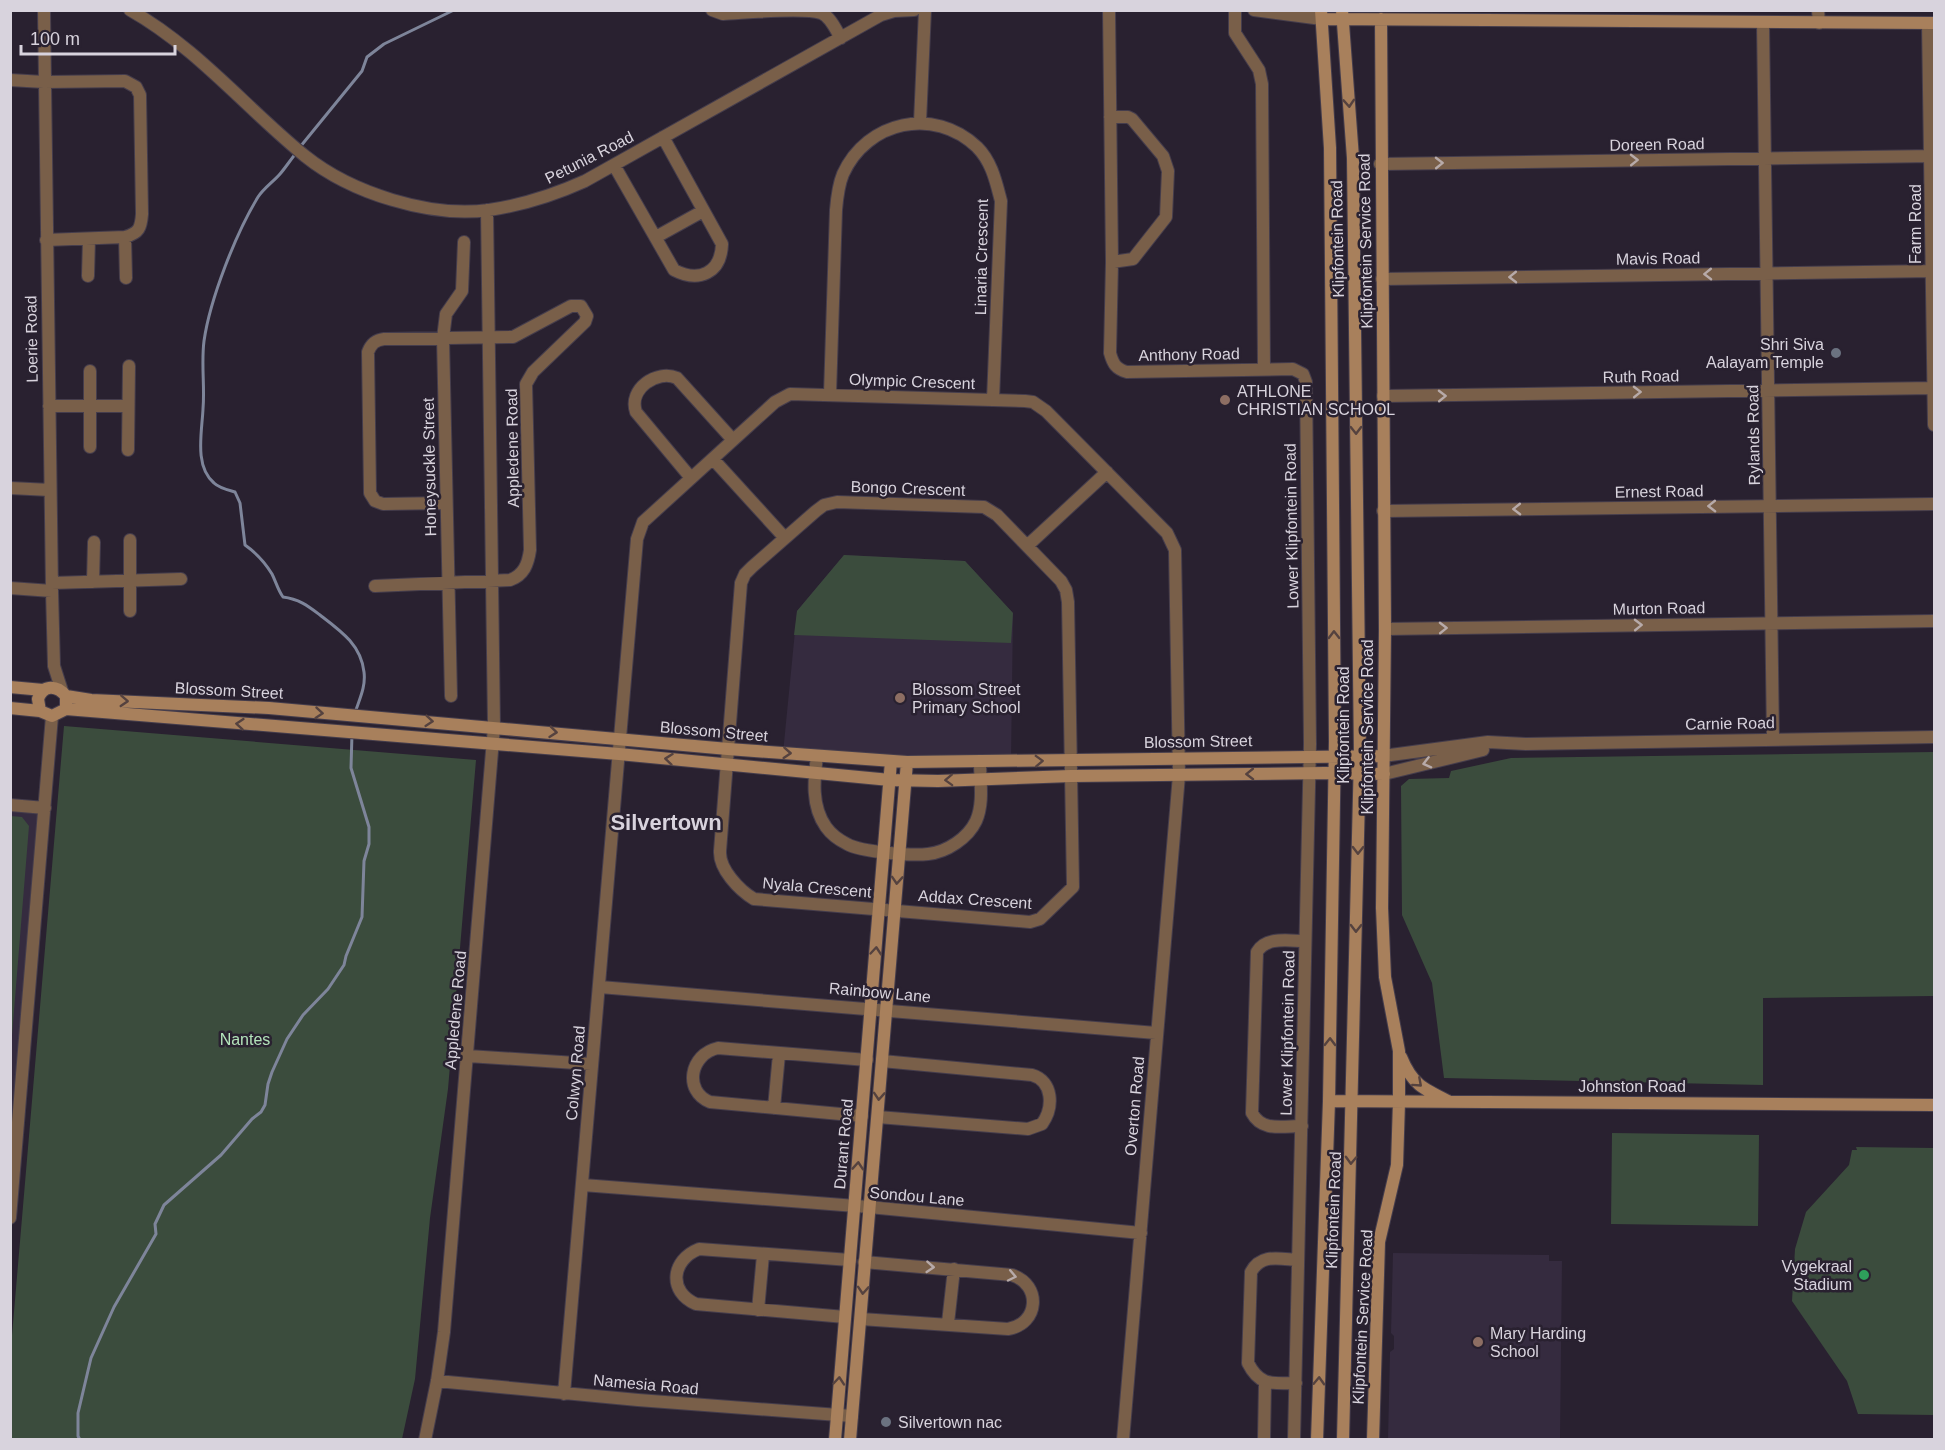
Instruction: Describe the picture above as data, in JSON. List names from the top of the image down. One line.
{"streets":{"street":["Doreen Road","Petunia Road","Farm Road","Klipfontein Road","Klipfontein Service Road","Linaria Crescent","Mavis Road","Loerie Road","Anthony Road","Ruth Road","Olympic Crescent","Rylands Road","Appledene Road","Honeysuckle Street","Bongo Crescent","Ernest Road","Lower Klipfontein Road","Murton Road","Blossom Street","Carnie Road","Nyala Crescent","Addax Crescent","Rainbow Lane","Colwyn Road","Johnston Road","Overton Road","Durant Road","Sondou Lane","Namesia Road"]},"crossings":[["Doreen Road","Farm Road"],["Doreen Road","Klipfontein Service Road"],["Doreen Road","Rylands Road"],["Petunia Road","Appledene Road"],["Farm Road","Mavis Road"],["Farm Road","Ruth Road"],["Klipfontein Road","Blossom Street"],["Klipfontein Road","Carnie Road"],["Klipfontein Road","Johnston Road"],["Klipfontein Service Road","Mavis Road"],["Klipfontein Service Road","Ruth Road"],["Klipfontein Service Road","Ernest Road"],["Klipfontein Service Road","Murton Road"],["Klipfontein Service Road","Carnie Road"],["Klipfontein Service Road","Johnston Road"],["Linaria Crescent","Olympic Crescent"],["Mavis Road","Rylands Road"],["Loerie Road","Blossom Street"],["Anthony Road","Lower Klipfontein Road"],["Ruth Road","Rylands Road"],["Olympic Crescent","Blossom Street"],["Olympic Crescent","Colwyn Road"],["Olympic Crescent","Overton Road"],["Rylands Road","Ernest Road"],["Rylands Road","Murton Road"],["Rylands Road","Carnie Road"],["Appledene Road","Blossom Street"],["Appledene Road","Namesia Road"],["Bongo Crescent","Blossom Street"],["Bongo Crescent","Nyala Crescent"],["Bongo Crescent","Addax Crescent"],["Lower Klipfontein Road","Blossom Street"],["Blossom Street","Carnie Road"],["Blossom Street","Nyala Crescent"],["Blossom Street","Addax Crescent"],["Blossom Street","Colwyn Road"],["Blossom Street","Overton Road"],["Blossom Street","Durant Road"],["Nyala Crescent","Addax Crescent"],["Nyala Crescent","Durant Road"],["Addax Crescent","Durant Road"],["Rainbow Lane","Colwyn Road"],["Rainbow Lane","Overton Road"],["Rainbow Lane","Durant Road"],["Colwyn Road","Sondou Lane"],["Colwyn Road","Namesia Road"],["Overton Road","Sondou Lane"],["Durant Road","Sondou Lane"],["Durant Road","Namesia Road"]],"one_way":["Doreen Road","Mavis Road","Ruth Road","Ernest Road","Murton Road"],"districts":["Silvertown"],"parks":["Nantes"],"places":["Shri Siva Aalayam Temple","ATHLONE CHRISTIAN SCHOOL","Blossom Street Primary School","Vygekraal Stadium","Mary Harding School","Silvertown nac"],"scale_bar":"100 m"}
